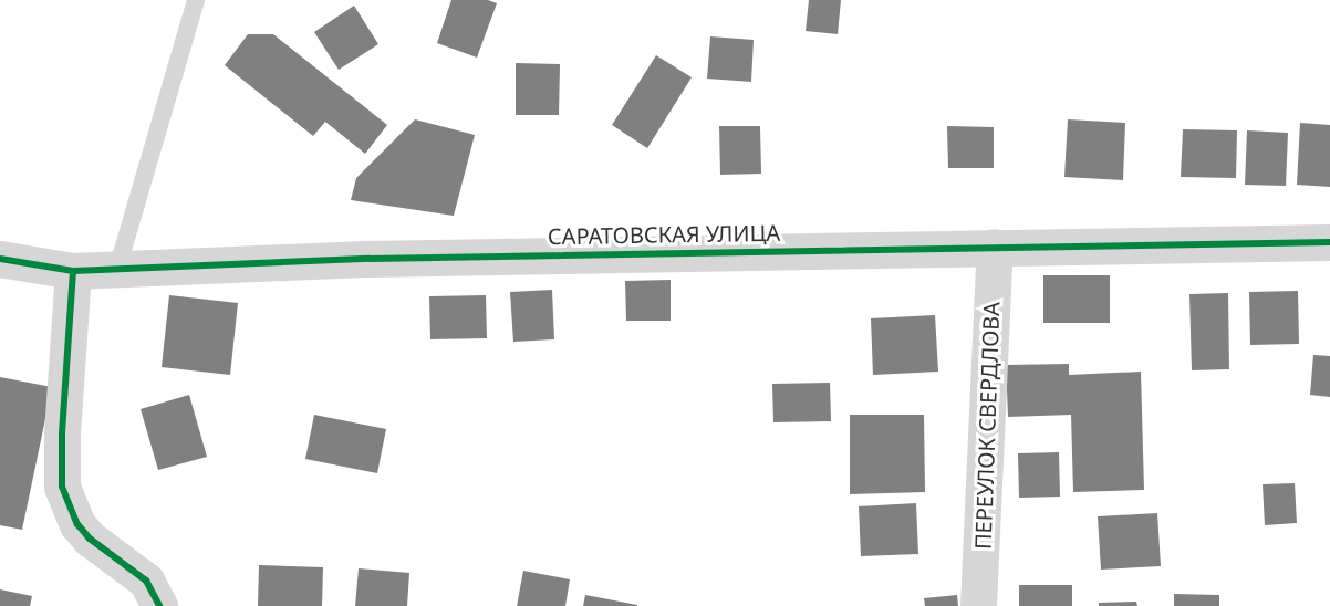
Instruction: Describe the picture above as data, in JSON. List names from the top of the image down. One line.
{"streets":{"street":["САРАТОВСКАЯ УЛИЦА","ПЕРЕУЛОК СВЕРДЛОВА"]},"crossings":[["САРАТОВСКАЯ УЛИЦА","ПЕРЕУЛОК СВЕРДЛОВА"]]}
